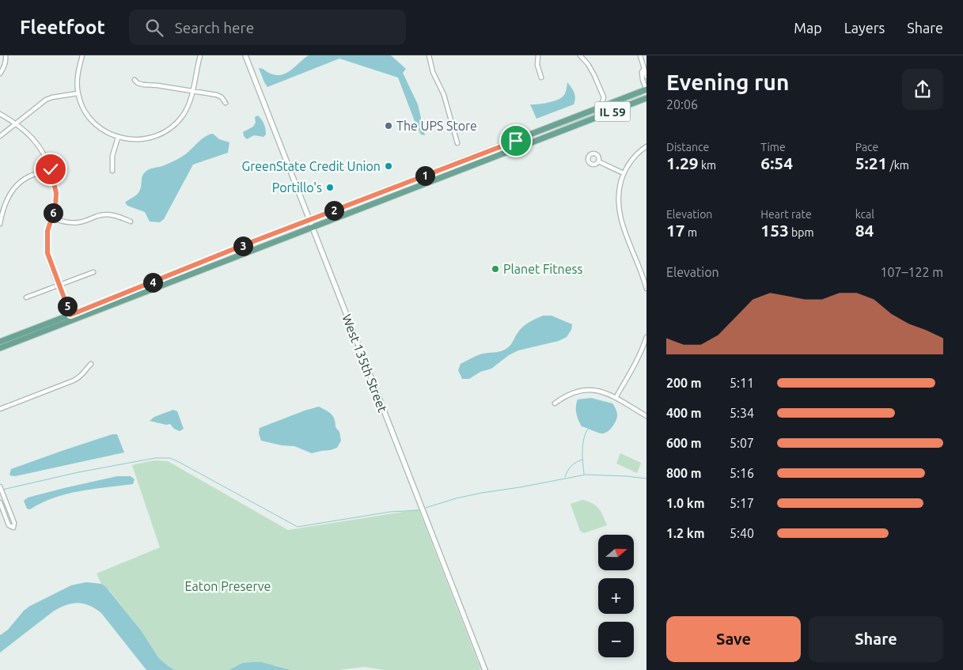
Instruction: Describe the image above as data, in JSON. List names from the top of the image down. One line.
{"streets":{"main road":["IL 59"],"street":["West 135th Street"]},"crossings":[["IL 59","West 135th Street"]],"parks":["Eaton Preserve"],"places":["The UPS Store","GreenState Credit Union","Portillo's","Planet Fitness"],"north":"right","page":{"header":"Fleetfoot","search":"Search here","nav":["Map","Layers","Share"],"heading":["Evening run","20:06"],"stats":[["Distance","1.29 km"],["Time","6:54"],["Pace","5:21 /km"],["Elevation","17 m"],["Heart rate","153 bpm"],["kcal","84"]],"pins":["1","2","6","3","4","5"],"chart":["Elevation","107–122 m"],"list":[{"name":"200 m","note":"5:11"},{"name":"400 m","note":"5:34"},{"name":"600 m","note":"5:07"},{"name":"800 m","note":"5:16"},{"name":"1.0 km","note":"5:17"},{"name":"1.2 km","note":"5:40"}],"map_buttons":["+","−"],"buttons":["Save","Share"]}}
